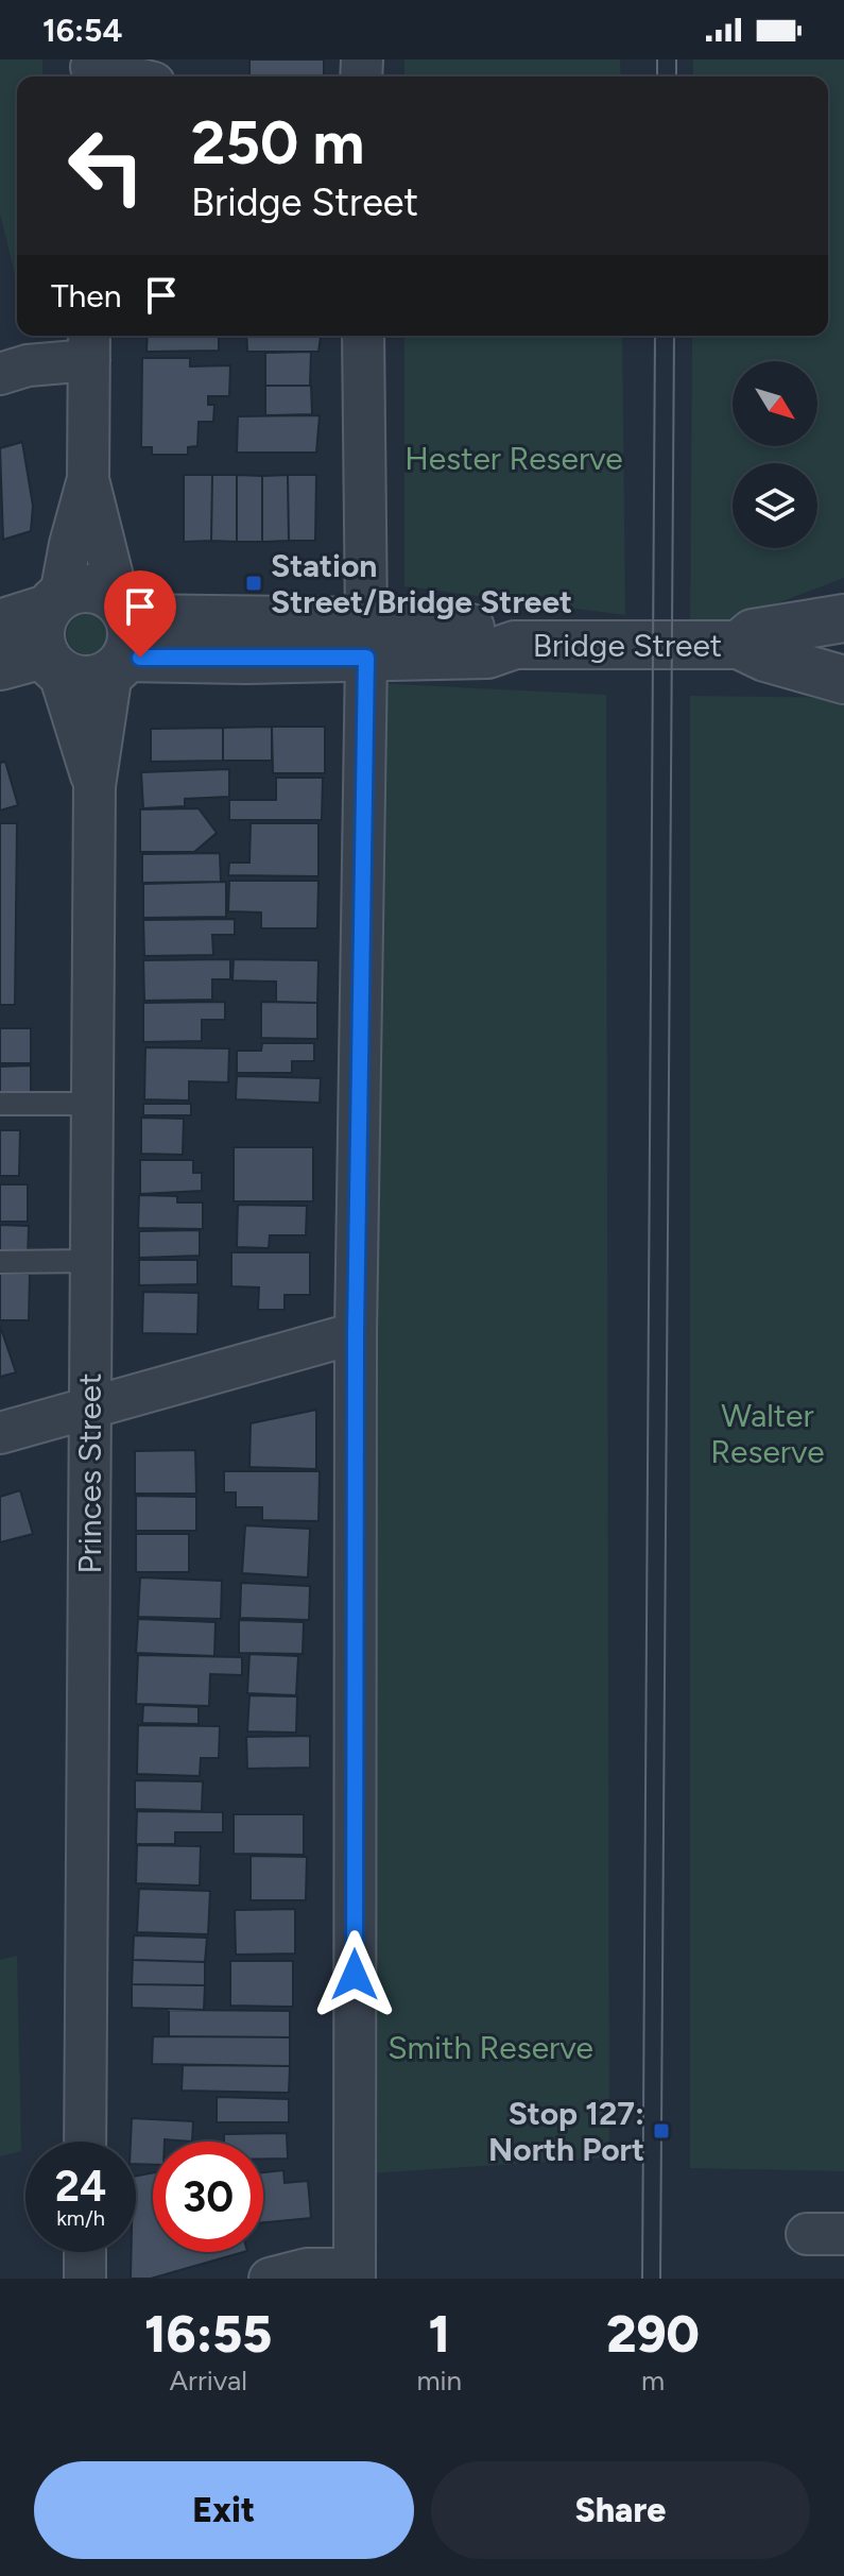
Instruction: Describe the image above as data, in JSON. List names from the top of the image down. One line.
{"streets":{"street":["Bridge Street","Princes Street"]},"crossings":[["Bridge Street","Princes Street"]],"parks":["Hester Reserve","Walter Reserve","Smith Reserve"],"places":{"transit":["Station Street/Bridge Street","Stop 127: North Port"]},"north":"bottom right","page":{"status":"16:54","turn":["250 m","Bridge Street"],"then":"Then","speed":"24 km/h","limit":"30","eta":["16:55","Arrival","1","min","290","m"],"buttons":["Exit","Share"]}}
